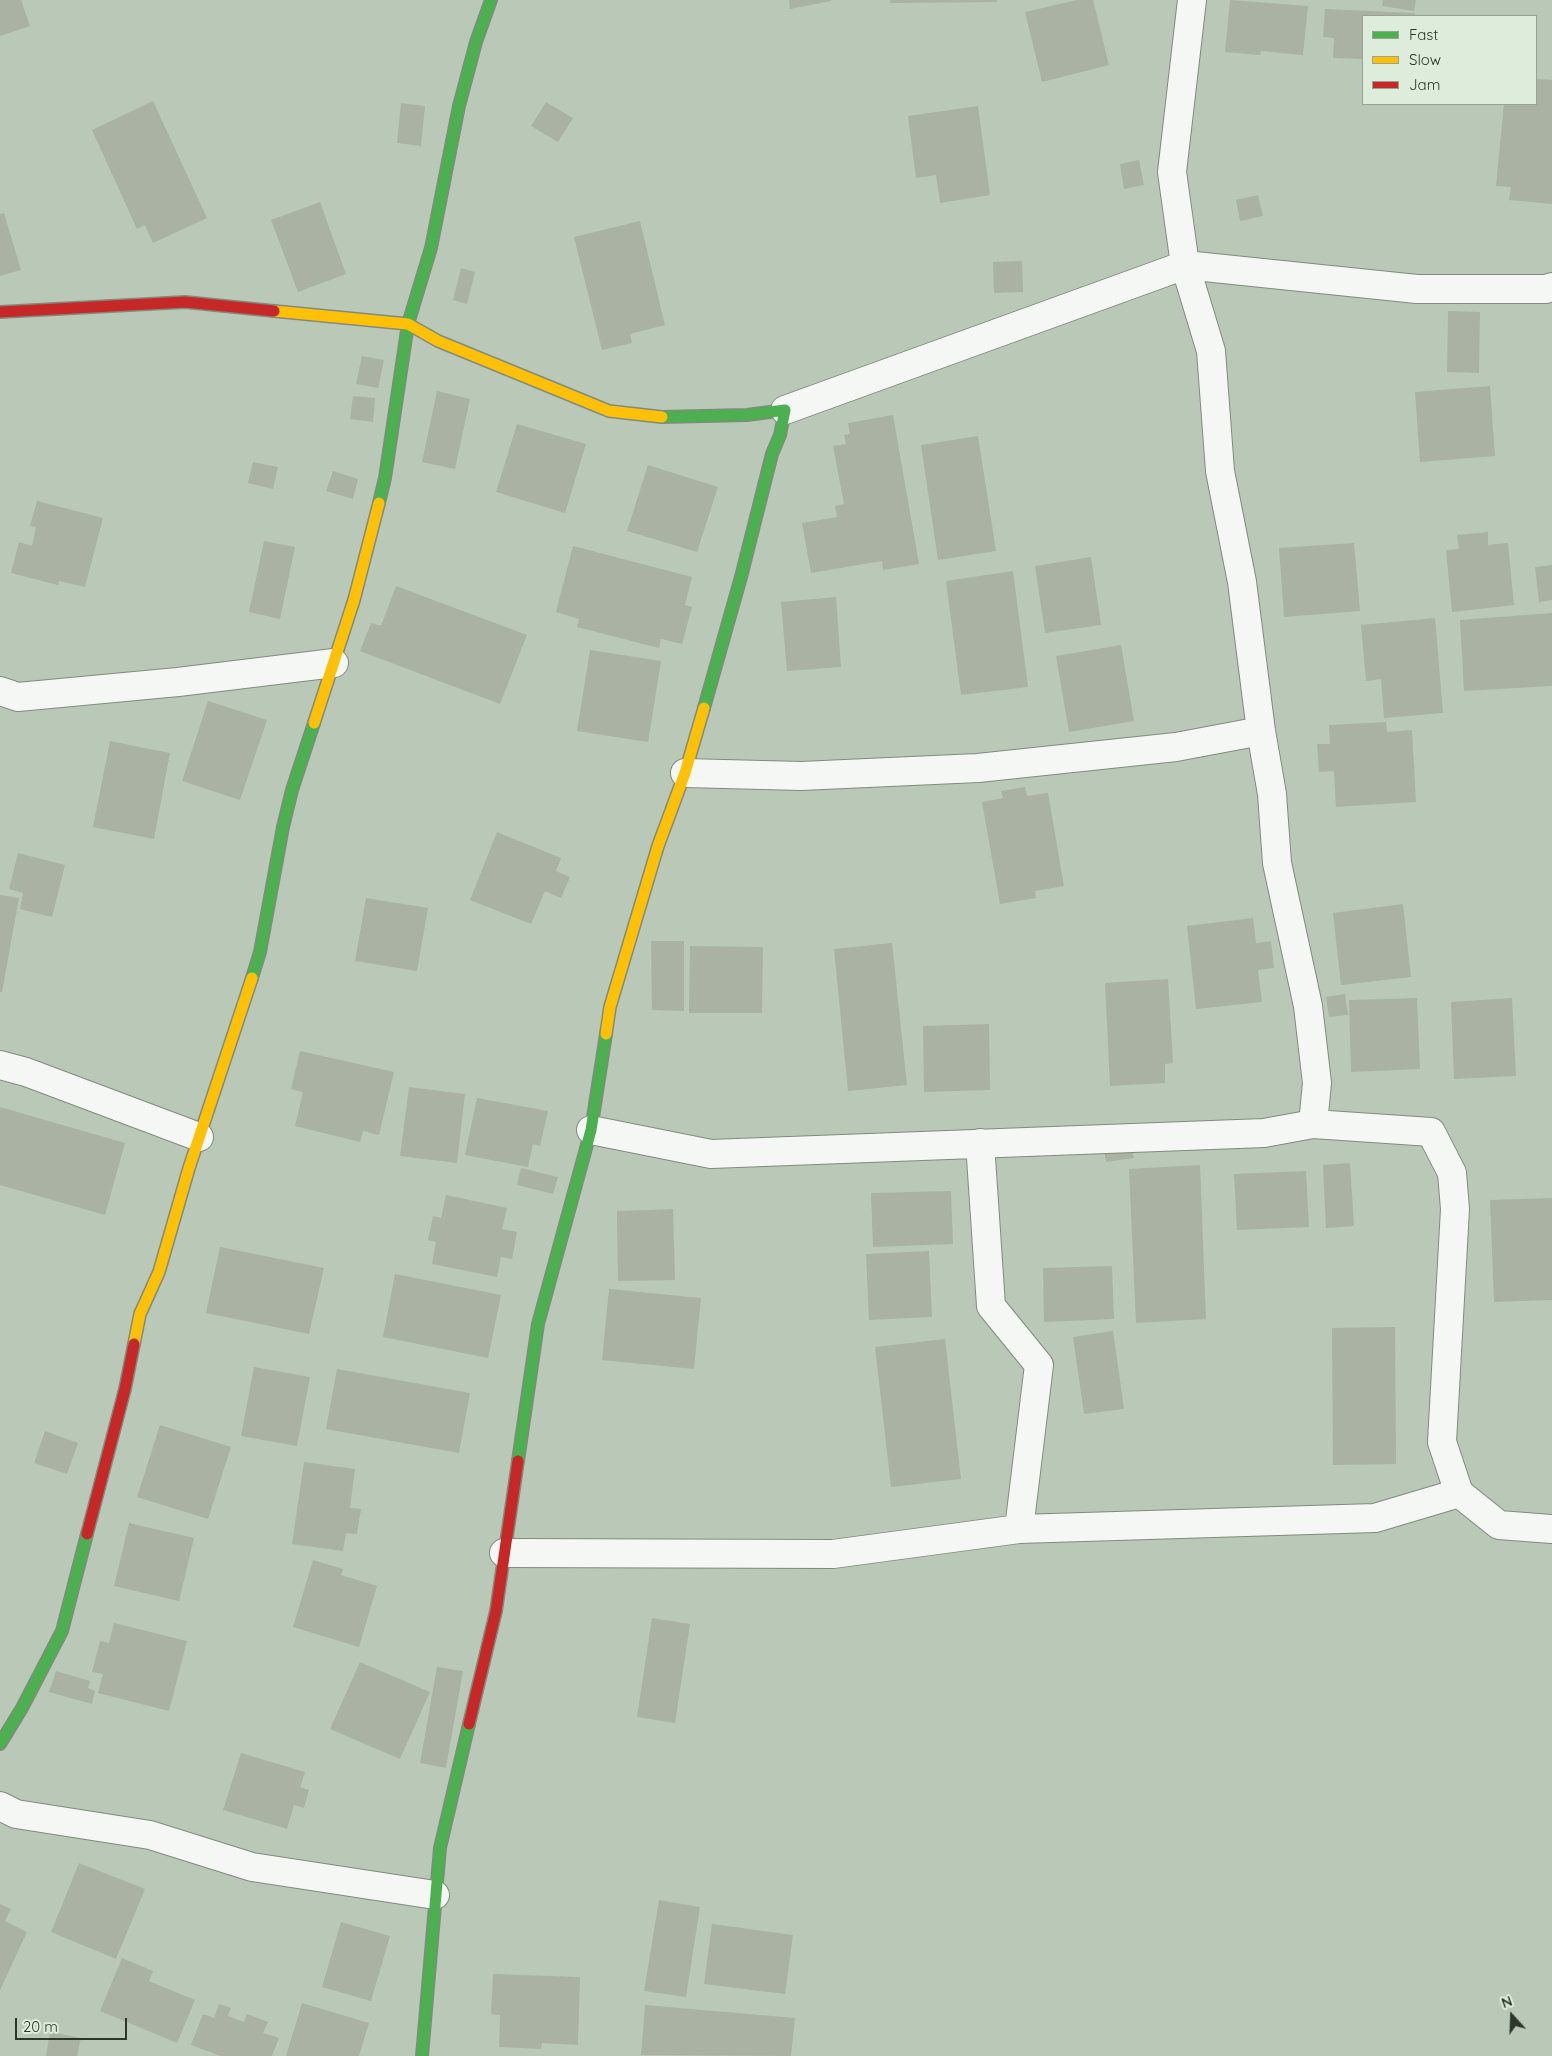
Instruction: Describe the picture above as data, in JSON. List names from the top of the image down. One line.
{"legend":["Fast","Slow","Jam"],"scale_bar":"20 m","north":"top"}
